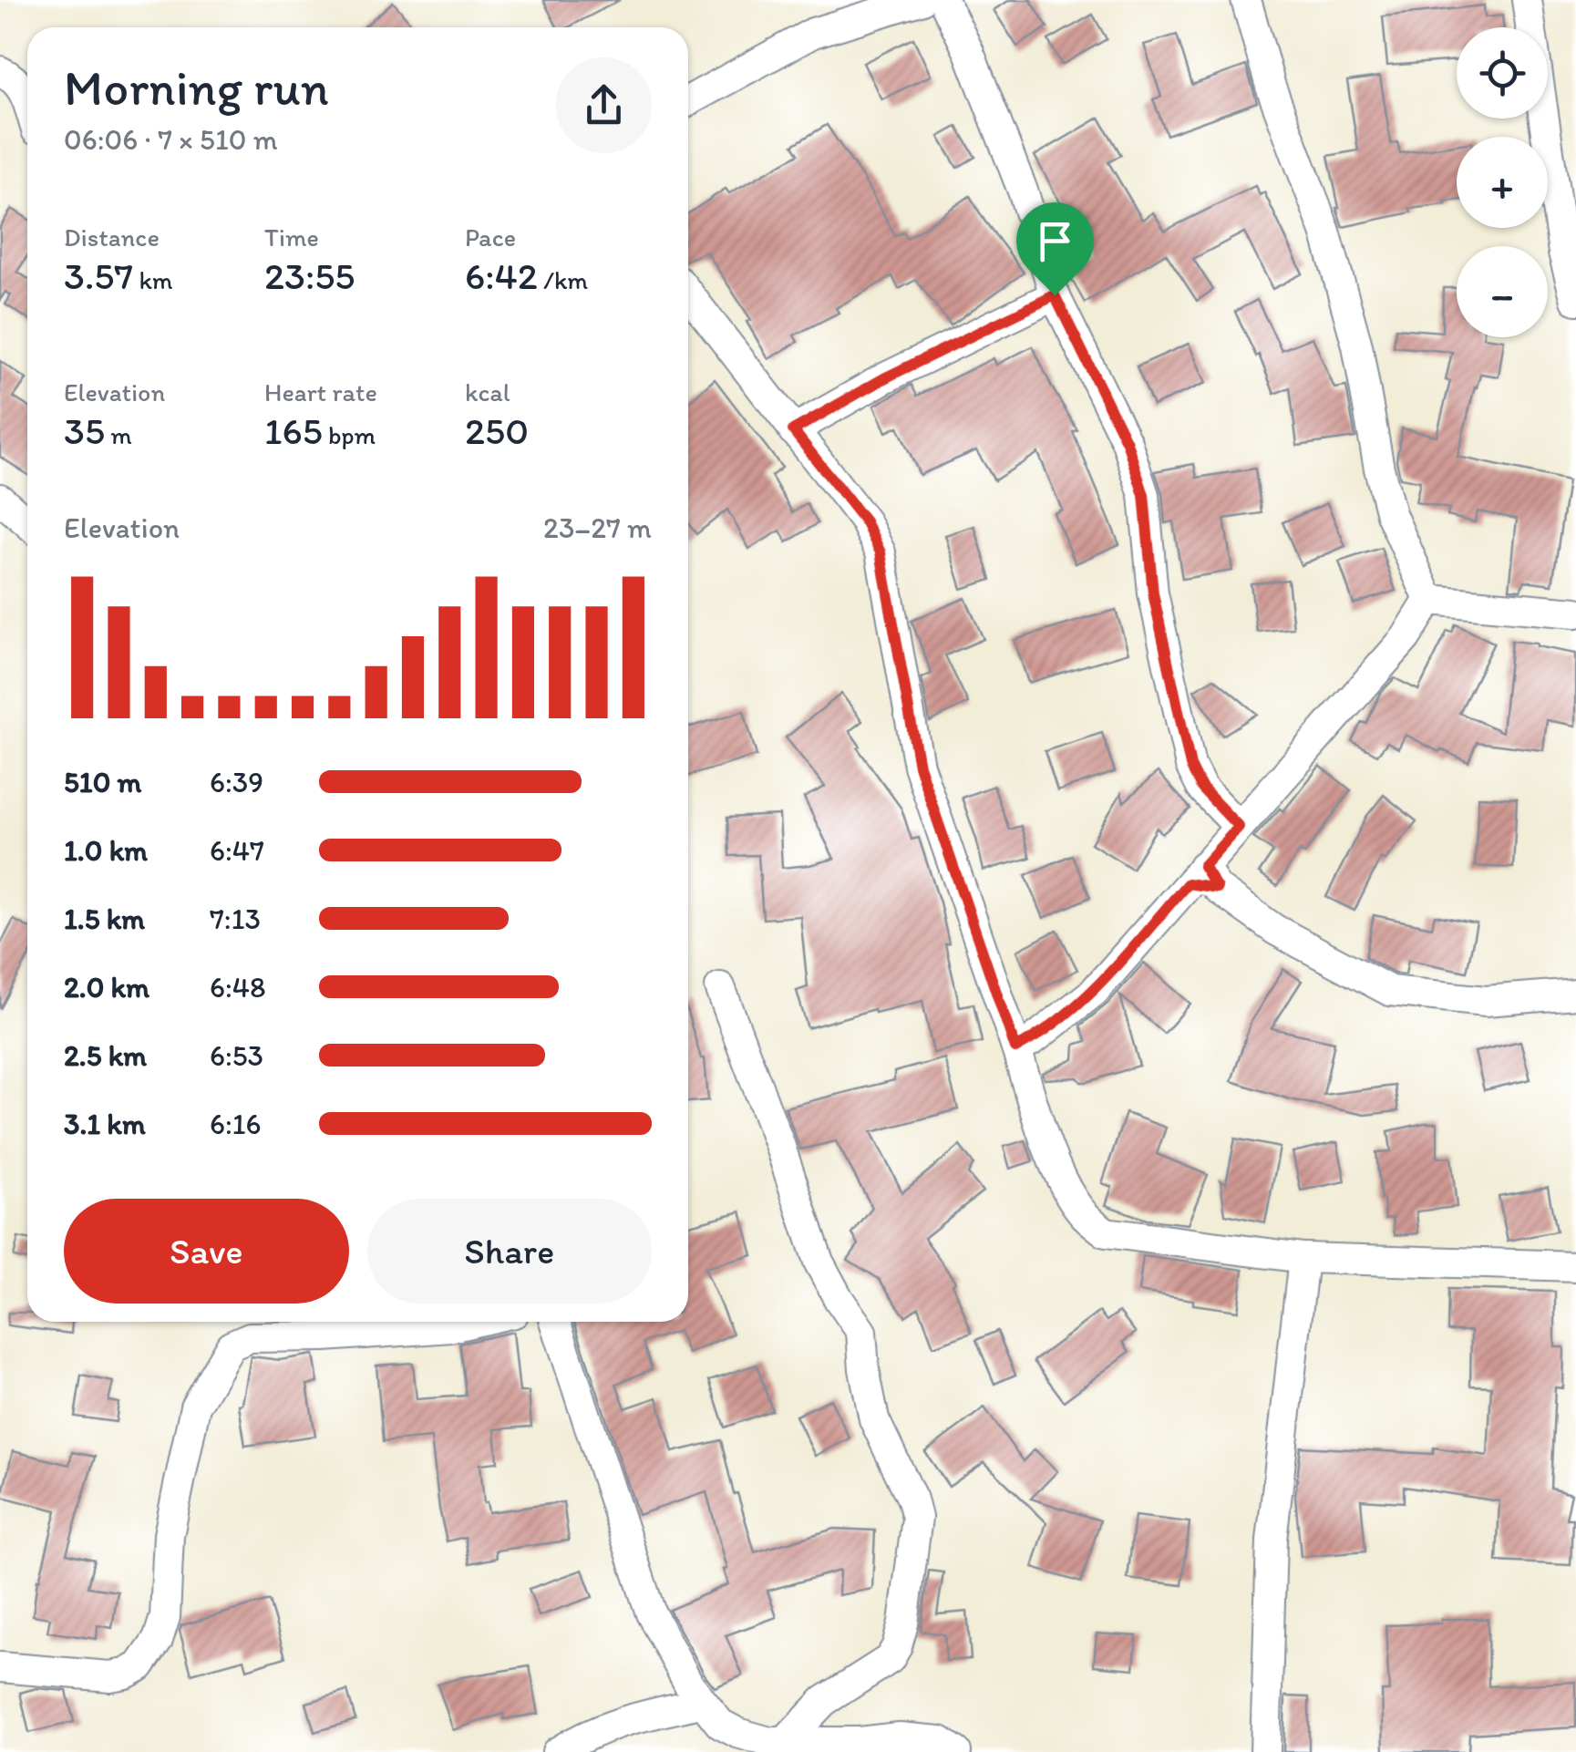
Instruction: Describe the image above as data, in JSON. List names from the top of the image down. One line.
{"page":{"map_buttons":["+","−"],"heading":["Morning run","06:06 · 7 × 510 m"],"stats":[["Distance","3.57 km"],["Time","23:55"],["Pace","6:42 /km"],["Elevation","35 m"],["Heart rate","165 bpm"],["kcal","250"]],"chart":["Elevation","23–27 m"],"list":[{"name":"510 m","note":"6:39"},{"name":"1.0 km","note":"6:47"},{"name":"1.5 km","note":"7:13"},{"name":"2.0 km","note":"6:48"},{"name":"2.5 km","note":"6:53"},{"name":"3.1 km","note":"6:16"}],"buttons":["Save","Share"]}}
